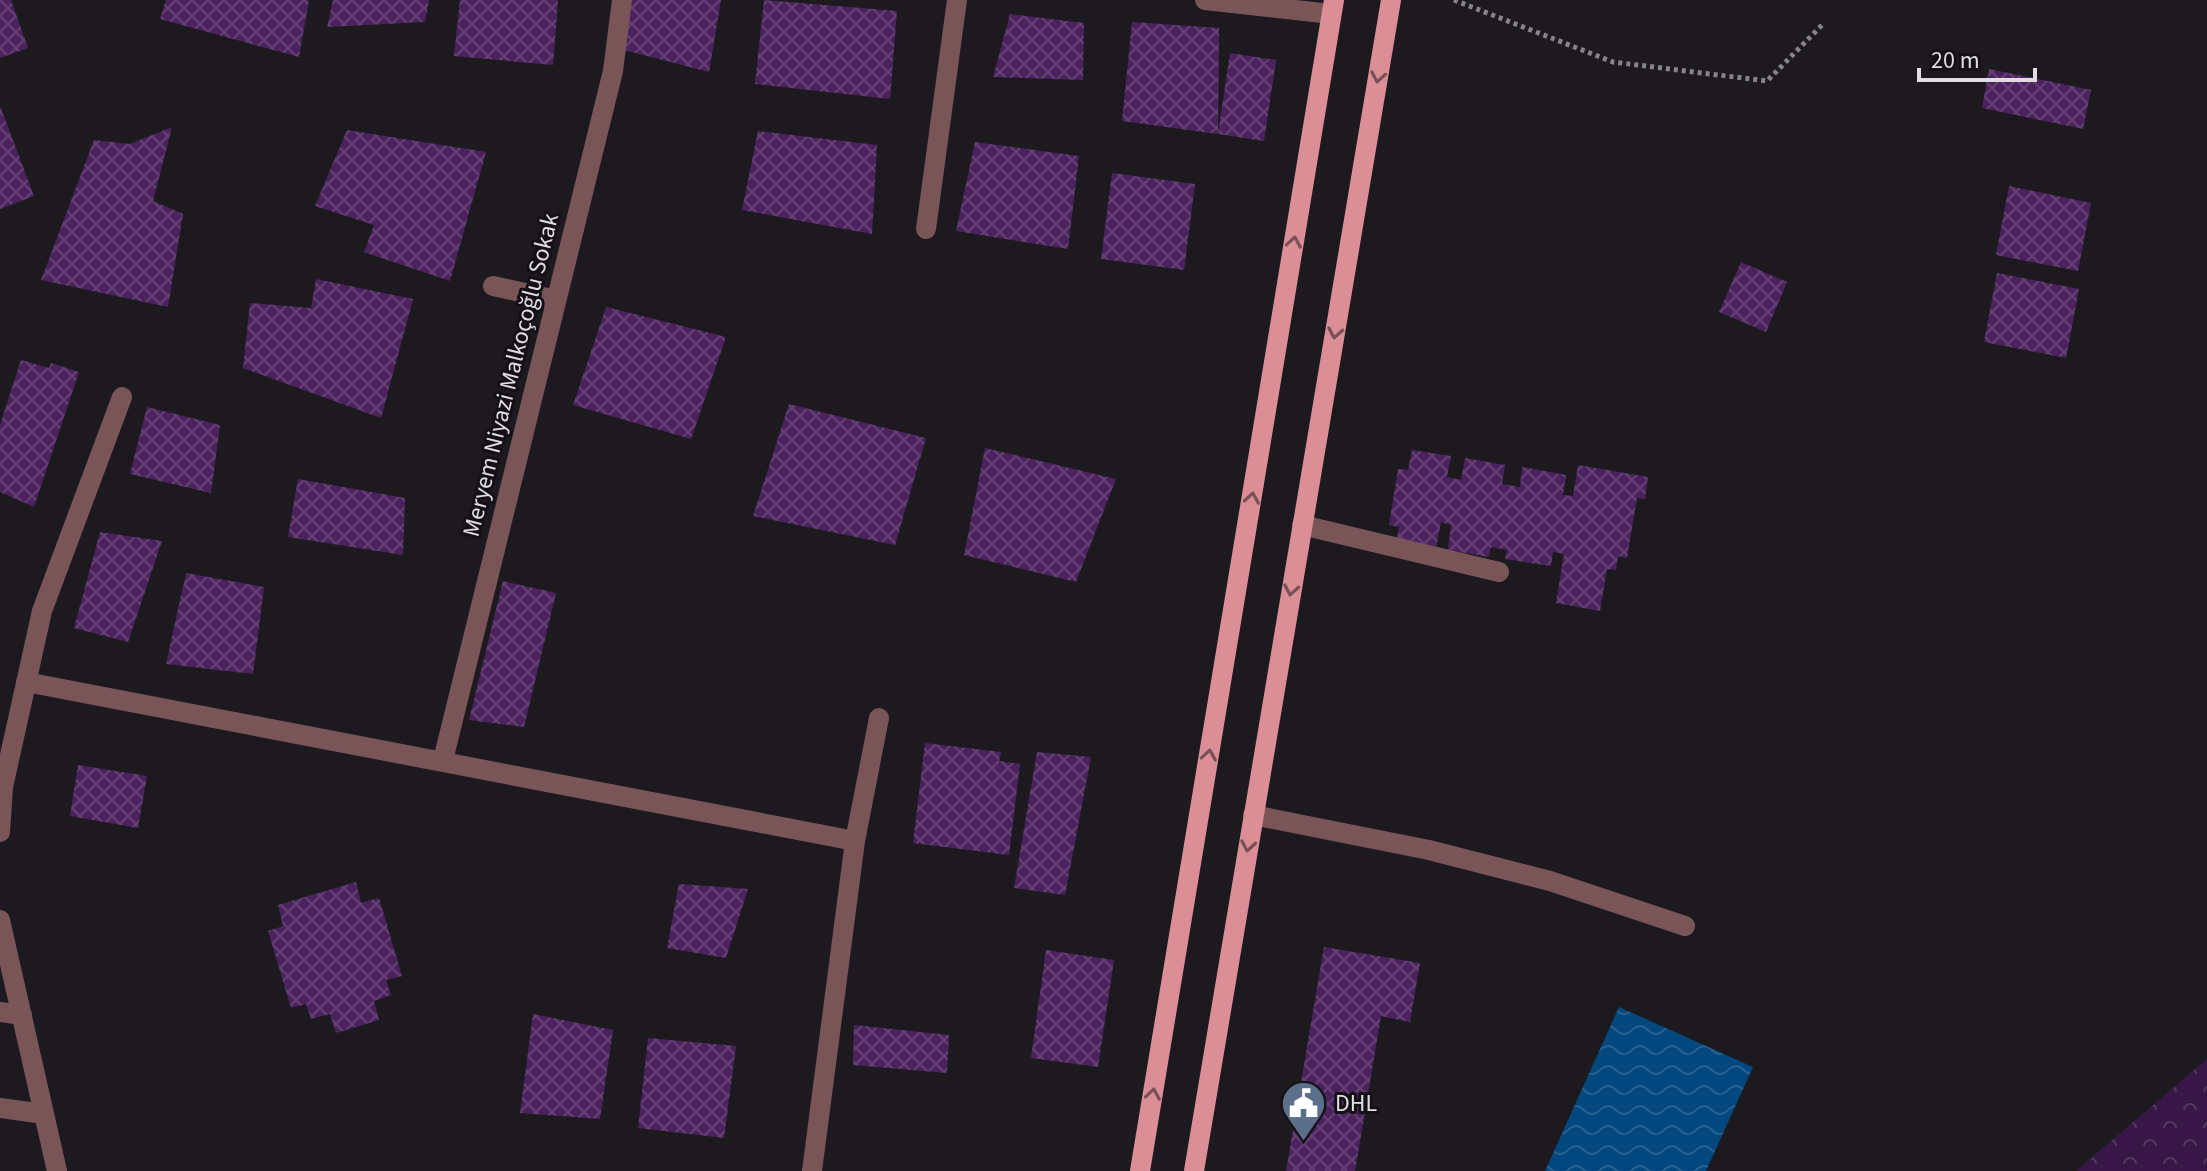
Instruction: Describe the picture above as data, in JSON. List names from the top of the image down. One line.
{"streets":{"street":["Meryem Niyazi Malkoçoğlu Sokak"]},"places":{"public building":["DHL"]},"scale_bar":"20 m"}
